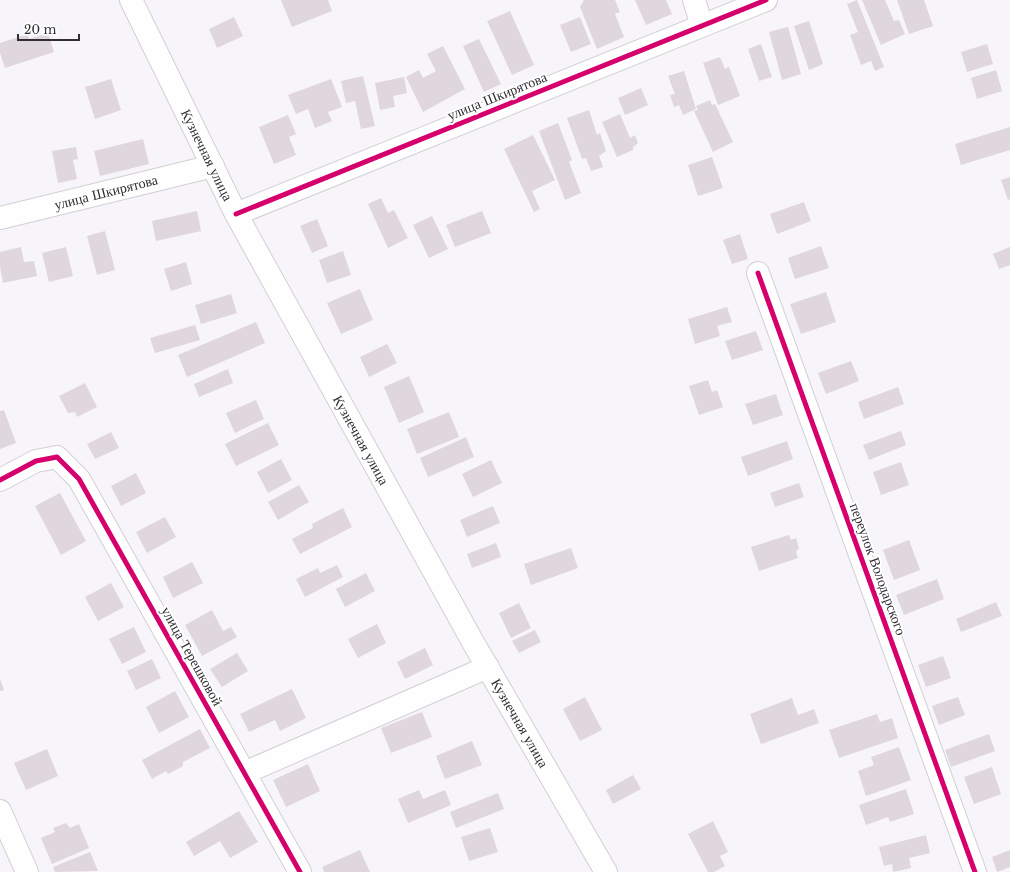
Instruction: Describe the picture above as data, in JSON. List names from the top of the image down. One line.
{"streets":{"street":["улица Шкирятова","Кузнечная улица","переулок Володарского","улица Терешковой"]},"crossings":[["улица Шкирятова","Кузнечная улица"]],"scale_bar":"20 m"}
